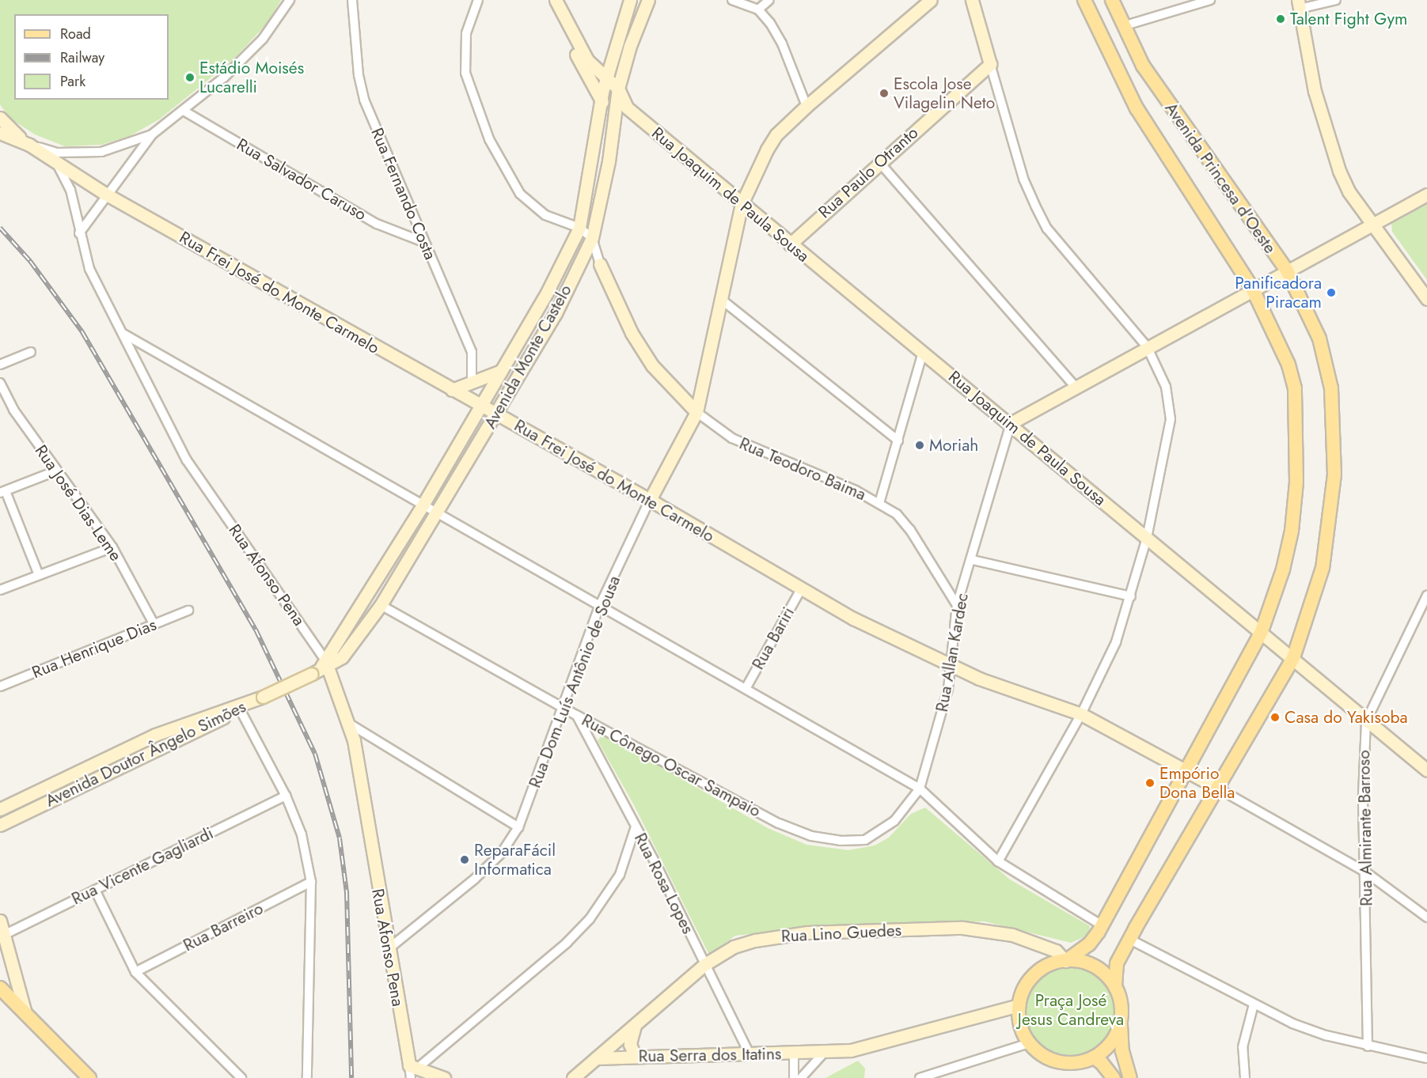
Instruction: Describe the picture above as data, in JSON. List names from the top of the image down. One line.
{"streets":{"main road":["Rua Paulo Otranto","Avenida Princesa d'Oeste","Rua Joaquim de Paula Sousa","Rua Frei José do Monte Carmelo","Avenida Monte Castelo","Rua Teodoro Baima","Rua Afonso Pena","Rua Dom Luís Antônio de Sousa","Avenida Doutor Ângelo Simões","Rua Lino Guedes","Rua Serra dos Itatins"],"street":["Rua Salvador Caruso","Rua Fernando Costa","Rua José Dias Leme","Rua Bariri","Rua Henrique Dias","Rua Allan Kardec","Rua Cônego Oscar Sampaio","Rua Almirante Barroso","Rua Vicente Gagliardi","Rua Rosa Lopes","Rua Barreiro"]},"crossings":[["Rua Paulo Otranto","Rua Joaquim de Paula Sousa"],["Avenida Princesa d'Oeste","Rua Joaquim de Paula Sousa"],["Avenida Princesa d'Oeste","Rua Frei José do Monte Carmelo"],["Avenida Princesa d'Oeste","Rua Lino Guedes"],["Avenida Princesa d'Oeste","Rua Serra dos Itatins"],["Rua Salvador Caruso","Rua Fernando Costa"],["Rua Joaquim de Paula Sousa","Avenida Monte Castelo"],["Rua Joaquim de Paula Sousa","Rua Allan Kardec"],["Rua Joaquim de Paula Sousa","Rua Dom Luís Antônio de Sousa"],["Rua Joaquim de Paula Sousa","Rua Almirante Barroso"],["Rua Frei José do Monte Carmelo","Avenida Monte Castelo"],["Rua Frei José do Monte Carmelo","Rua Afonso Pena"],["Rua Frei José do Monte Carmelo","Rua Bariri"],["Rua Frei José do Monte Carmelo","Rua Allan Kardec"],["Rua Frei José do Monte Carmelo","Rua Dom Luís Antônio de Sousa"],["Avenida Monte Castelo","Rua Afonso Pena"],["Avenida Monte Castelo","Avenida Doutor Ângelo Simões"],["Avenida Monte Castelo","Rua Cônego Oscar Sampaio"],["Rua Teodoro Baima","Rua Allan Kardec"],["Rua Teodoro Baima","Rua Dom Luís Antônio de Sousa"],["Rua José Dias Leme","Rua Henrique Dias"],["Rua Afonso Pena","Rua Dom Luís Antônio de Sousa"],["Rua Allan Kardec","Rua Cônego Oscar Sampaio"],["Rua Dom Luís Antônio de Sousa","Rua Cônego Oscar Sampaio"],["Rua Cônego Oscar Sampaio","Rua Rosa Lopes"],["Rua Rosa Lopes","Rua Lino Guedes"],["Rua Rosa Lopes","Rua Serra dos Itatins"],["Rua Lino Guedes","Rua Serra dos Itatins"]],"parks":["Praça José Jesus Candreva"],"places":["Talent Fight Gym","Estádio Moisés Lucarelli","Escola Jose Vilagelin Neto","Panificadora Piracam","Moriah","Casa do Yakisoba","Empório Dona Bella","ReparaFácil Informatica"],"legend":["Road","Railway","Park"]}
